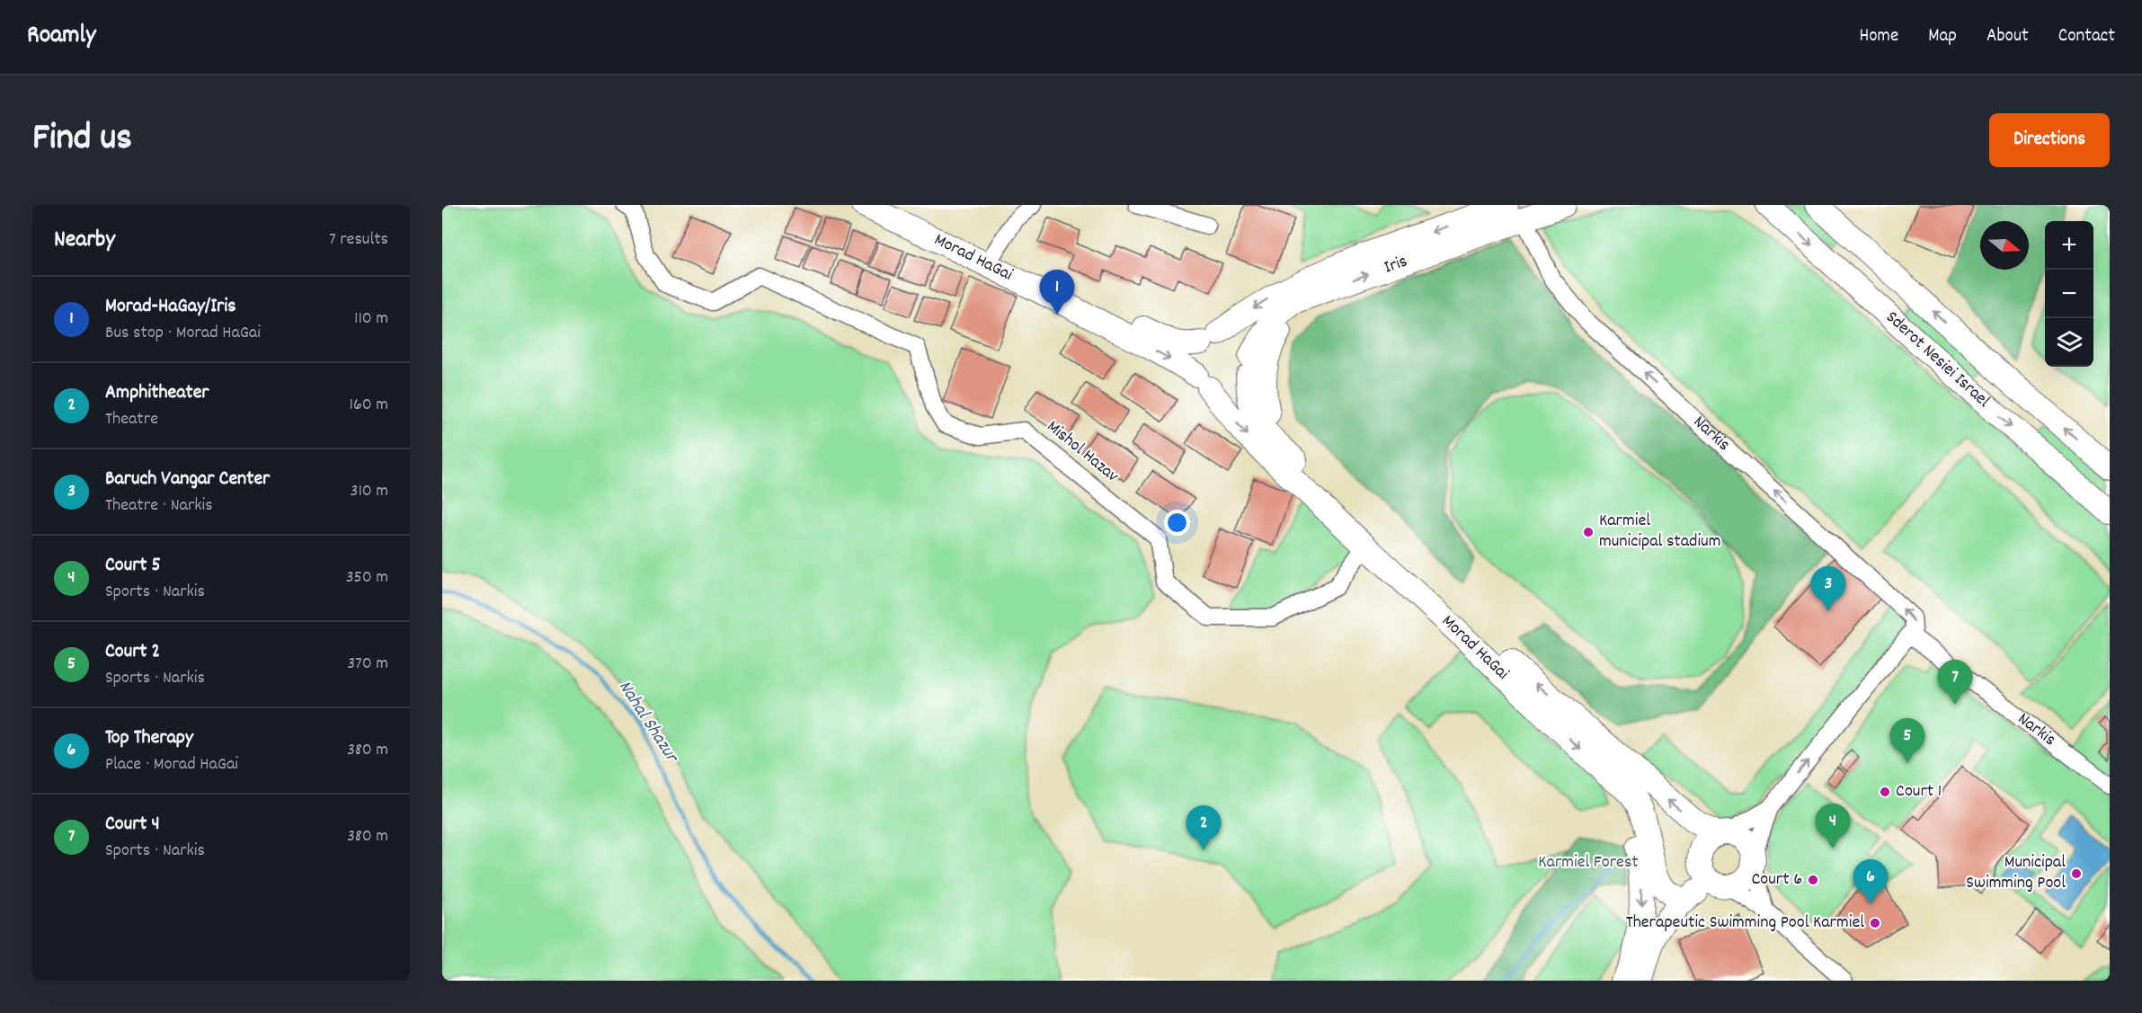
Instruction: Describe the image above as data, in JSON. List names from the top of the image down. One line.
{"streets":{"street":["Morad HaGai","Iris","Sderot Nesiei Israel","Narkis","Mishol Hazav"]},"crossings":[["Morad HaGai","Iris"],["Morad HaGai","Mishol Hazav"],["Iris","Narkis"]],"one_way":["Narkis"],"water":["Nahal Shazur"],"parks":["Karmiel Forest"],"places":["Karmiel municipal stadium","Court 1","Municipal Swimming Pool","Court 6","Therapeutic Swimming Pool Karmiel"],"north":"right","page":{"header":"Roamly","nav":["Home","Map","About","Contact"],"title":"Find us","buttons":"Directions","heading":["Nearby","7 results"],"map_buttons":["+","−"],"pins":["1","3","7","5","4","2","6"],"list":[{"mark":"1","name":"Morad-HaGay/Iris","note":"Bus stop · Morad HaGai","value":"110 m"},{"mark":"2","name":"Amphitheater","note":"Theatre","value":"160 m"},{"mark":"3","name":"Baruch Vangar Center","note":"Theatre · Narkis","value":"310 m"},{"mark":"4","name":"Court 5","note":"Sports · Narkis","value":"350 m"},{"mark":"5","name":"Court 2","note":"Sports · Narkis","value":"370 m"},{"mark":"6","name":"Top Therapy","note":"Place · Morad HaGai","value":"380 m"},{"mark":"7","name":"Court 4","note":"Sports · Narkis","value":"380 m"}]}}
